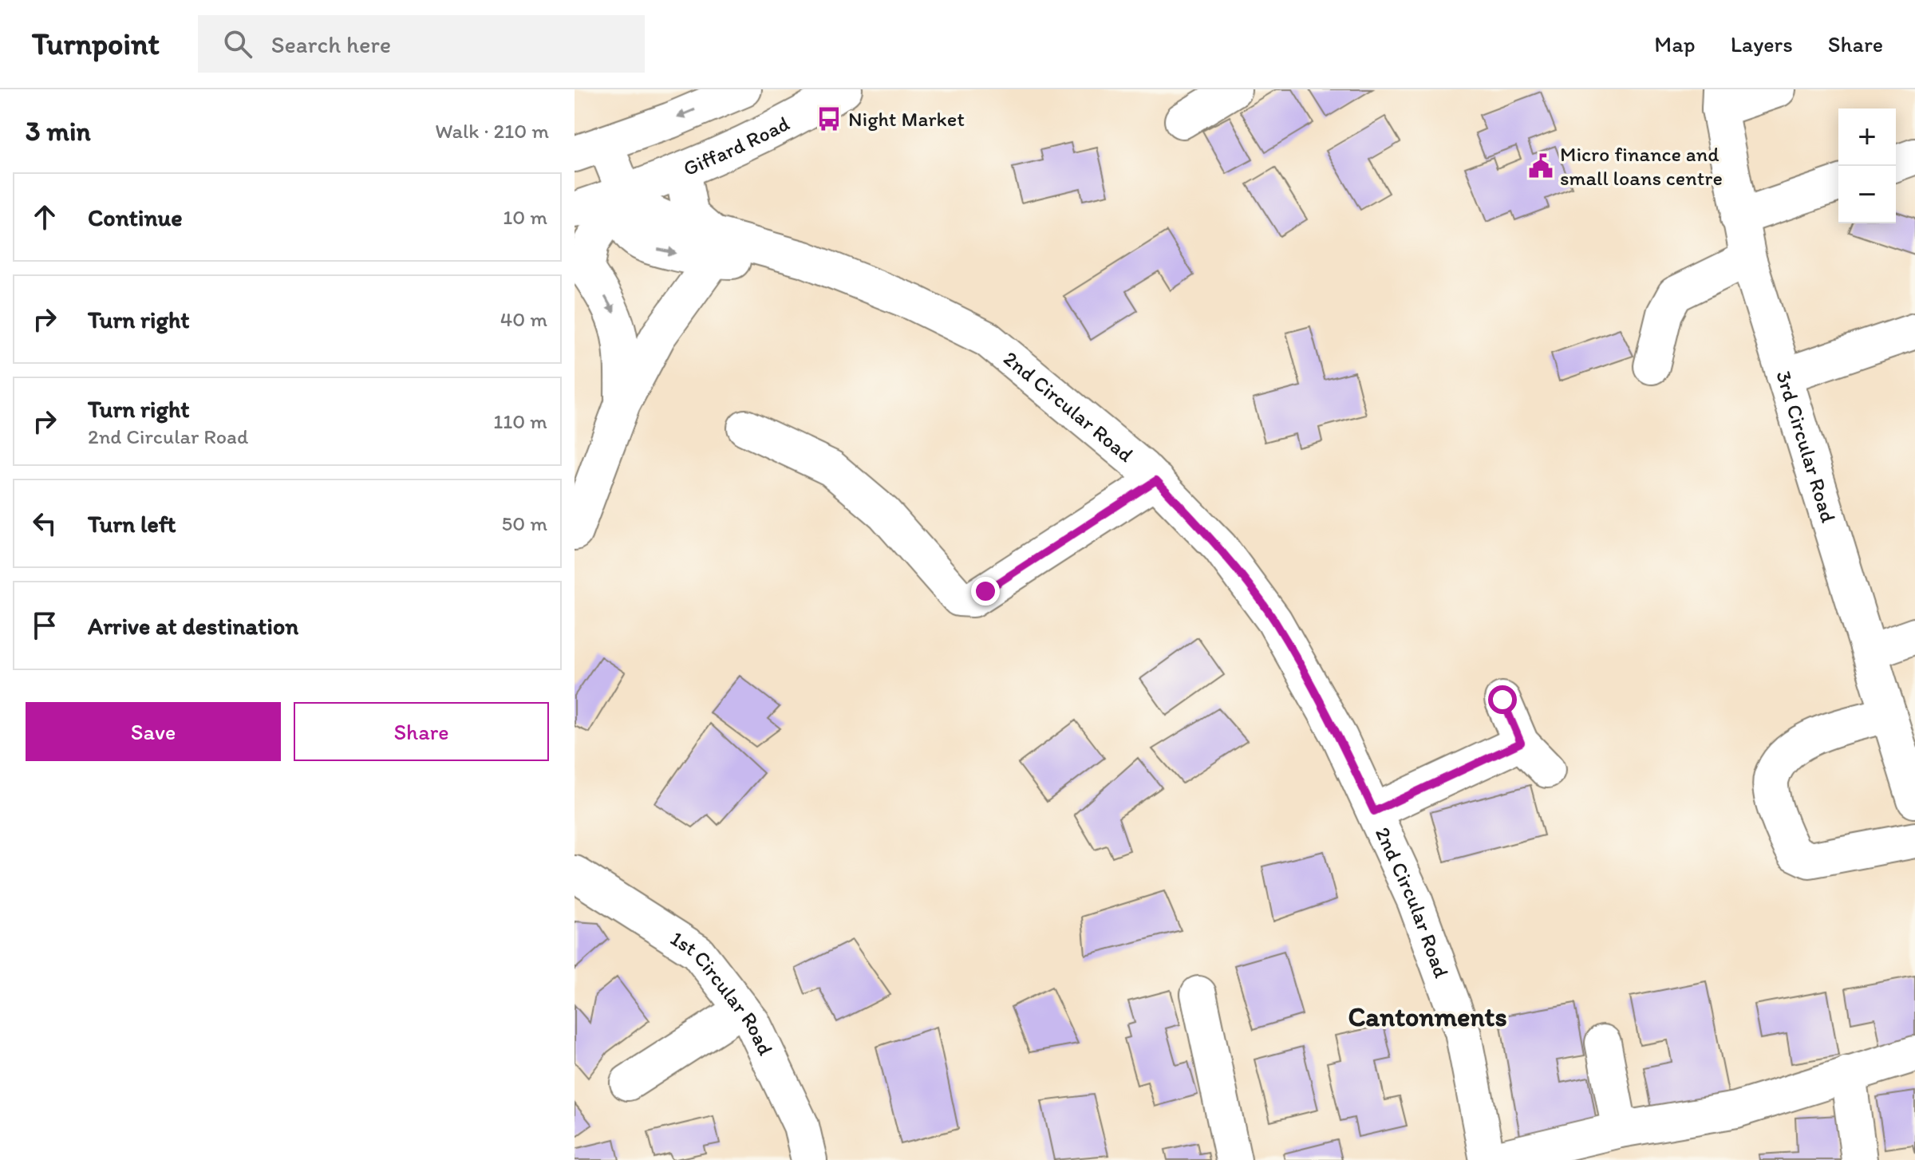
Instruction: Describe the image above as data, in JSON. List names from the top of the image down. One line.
{"streets":{"street":["Giffard Road","2nd Circular Road","3rd Circular Road","1st Circular Road"]},"crossings":[["Giffard Road","2nd Circular Road"]],"districts":["Cantonments"],"places":{"bus stop":["Night Market"],"public building":["Micro finance and small loans centre"]},"page":{"header":"Turnpoint","search":"Search here","nav":["Map","Layers","Share"],"heading":["3 min","Walk · 210 m"],"map_buttons":["+","−"],"list":[["Continue","10 m"],["Turn right","40 m"],["Turn right","2nd Circular Road","110 m"],["Turn left","50 m"],"Arrive at destination"],"buttons":["Save","Share"]}}
